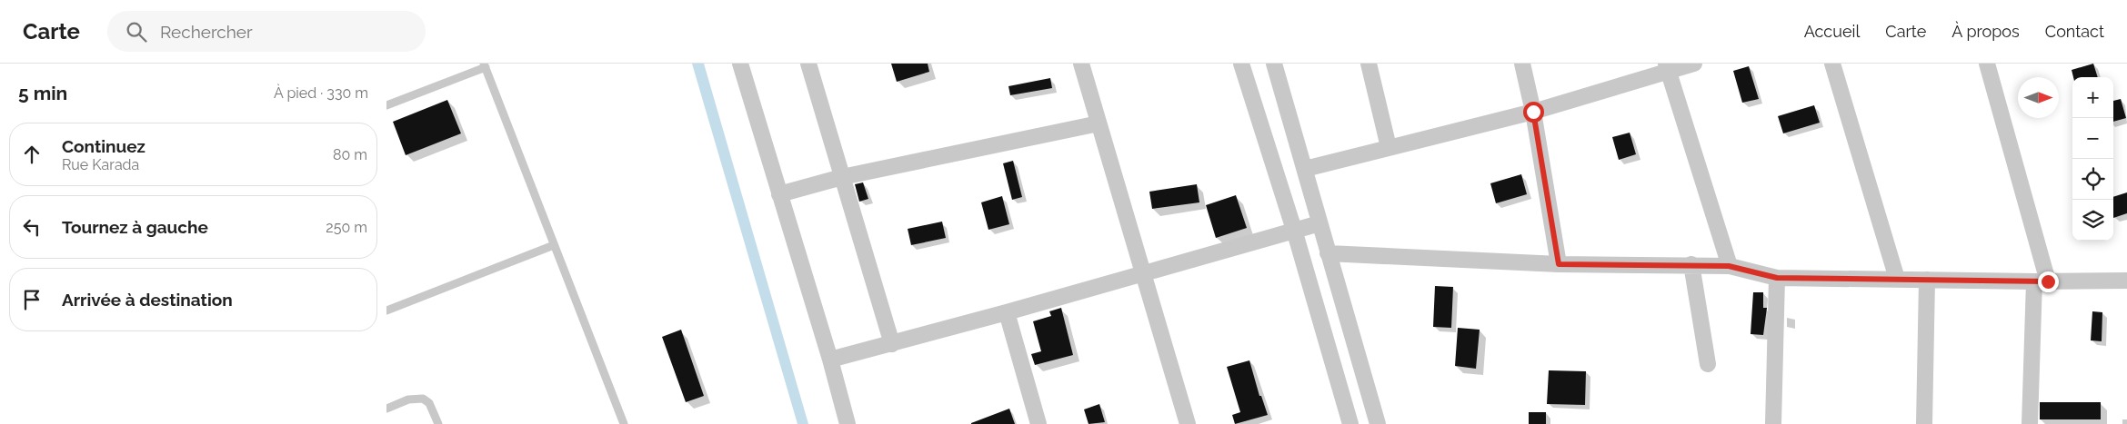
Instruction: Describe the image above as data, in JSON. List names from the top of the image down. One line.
{"north":"right","page":{"header":"Carte","search":"Rechercher","nav":["Accueil","Carte","À propos","Contact"],"heading":["5 min","À pied · 330 m"],"map_buttons":["+","−"],"list":[["Continuez","Rue Karada","80 m"],["Tournez à gauche","250 m"],"Arrivée à destination"]}}
